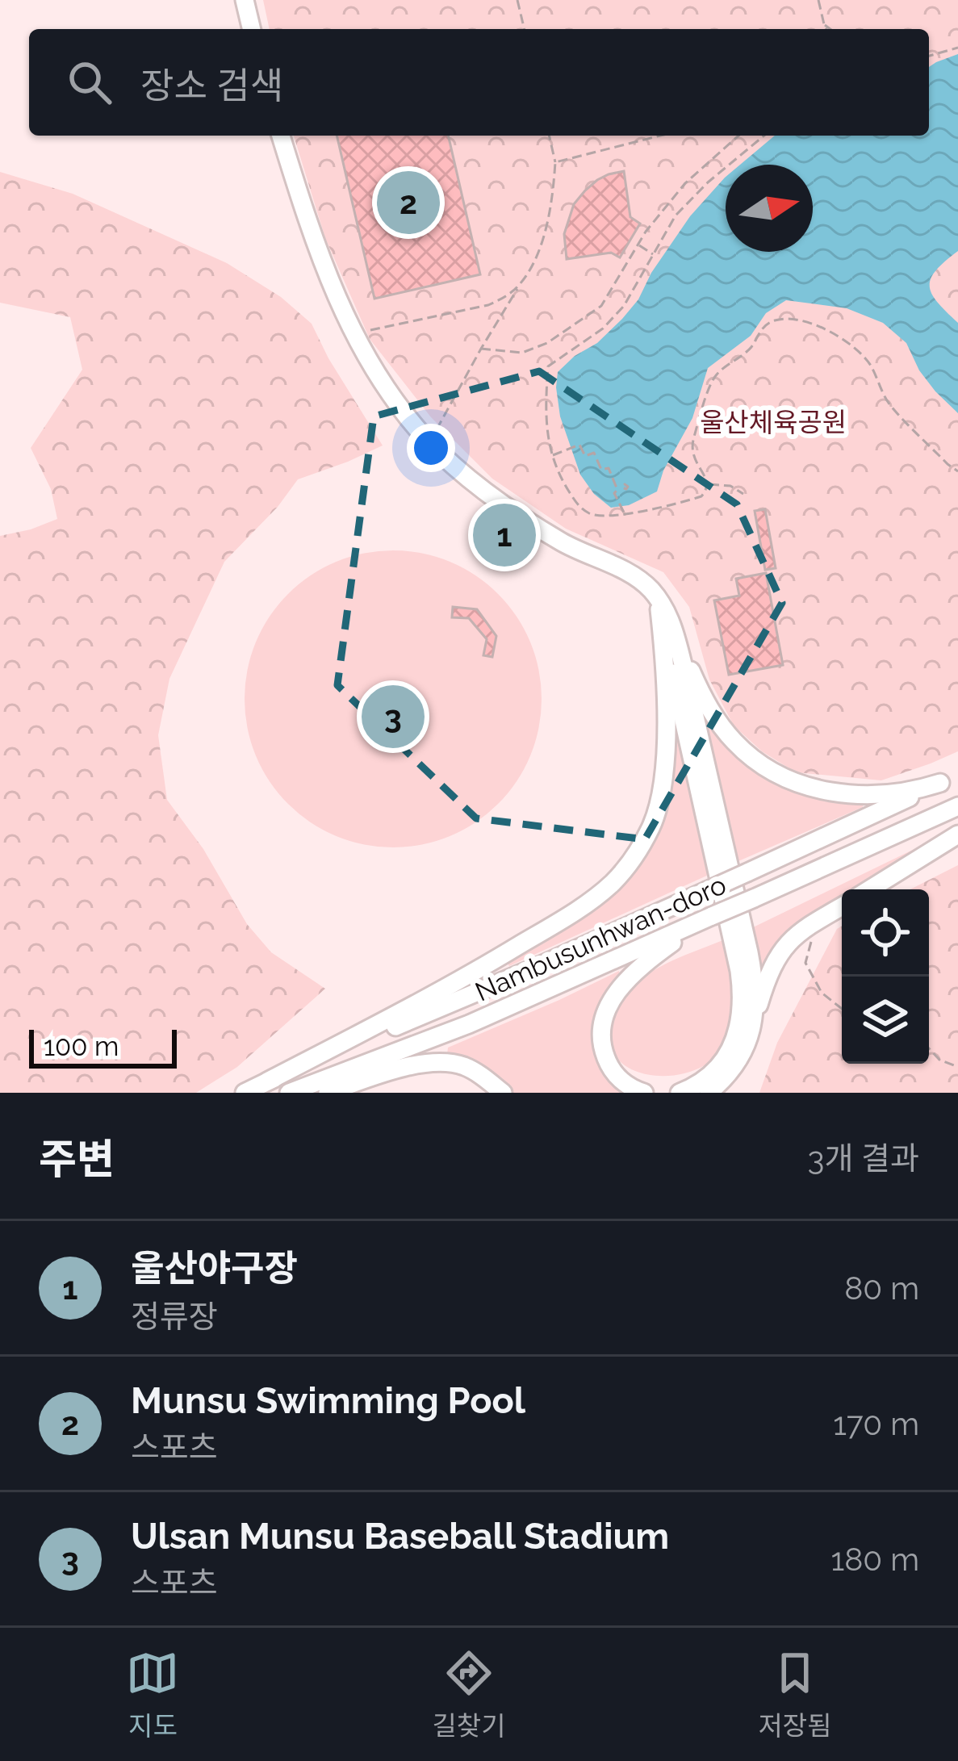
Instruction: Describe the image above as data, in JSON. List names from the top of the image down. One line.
{"streets":{"main road":["Nambusunhwan-doro"]},"parks":["울산체육공원"],"scale_bar":"100 m","north":"right","page":{"search":"장소 검색","pins":["2","1","3"],"scale":"100 m","heading":["주변","3개 결과"],"list":[{"mark":"1","name":"울산야구장","note":"정류장","value":"80 m"},{"mark":"2","name":"Munsu Swimming Pool","note":"스포츠","value":"170 m"},{"mark":"3","name":"Ulsan Munsu Baseball Stadium","note":"스포츠","value":"180 m"}],"nav":["지도","길찾기","저장됨"]}}
